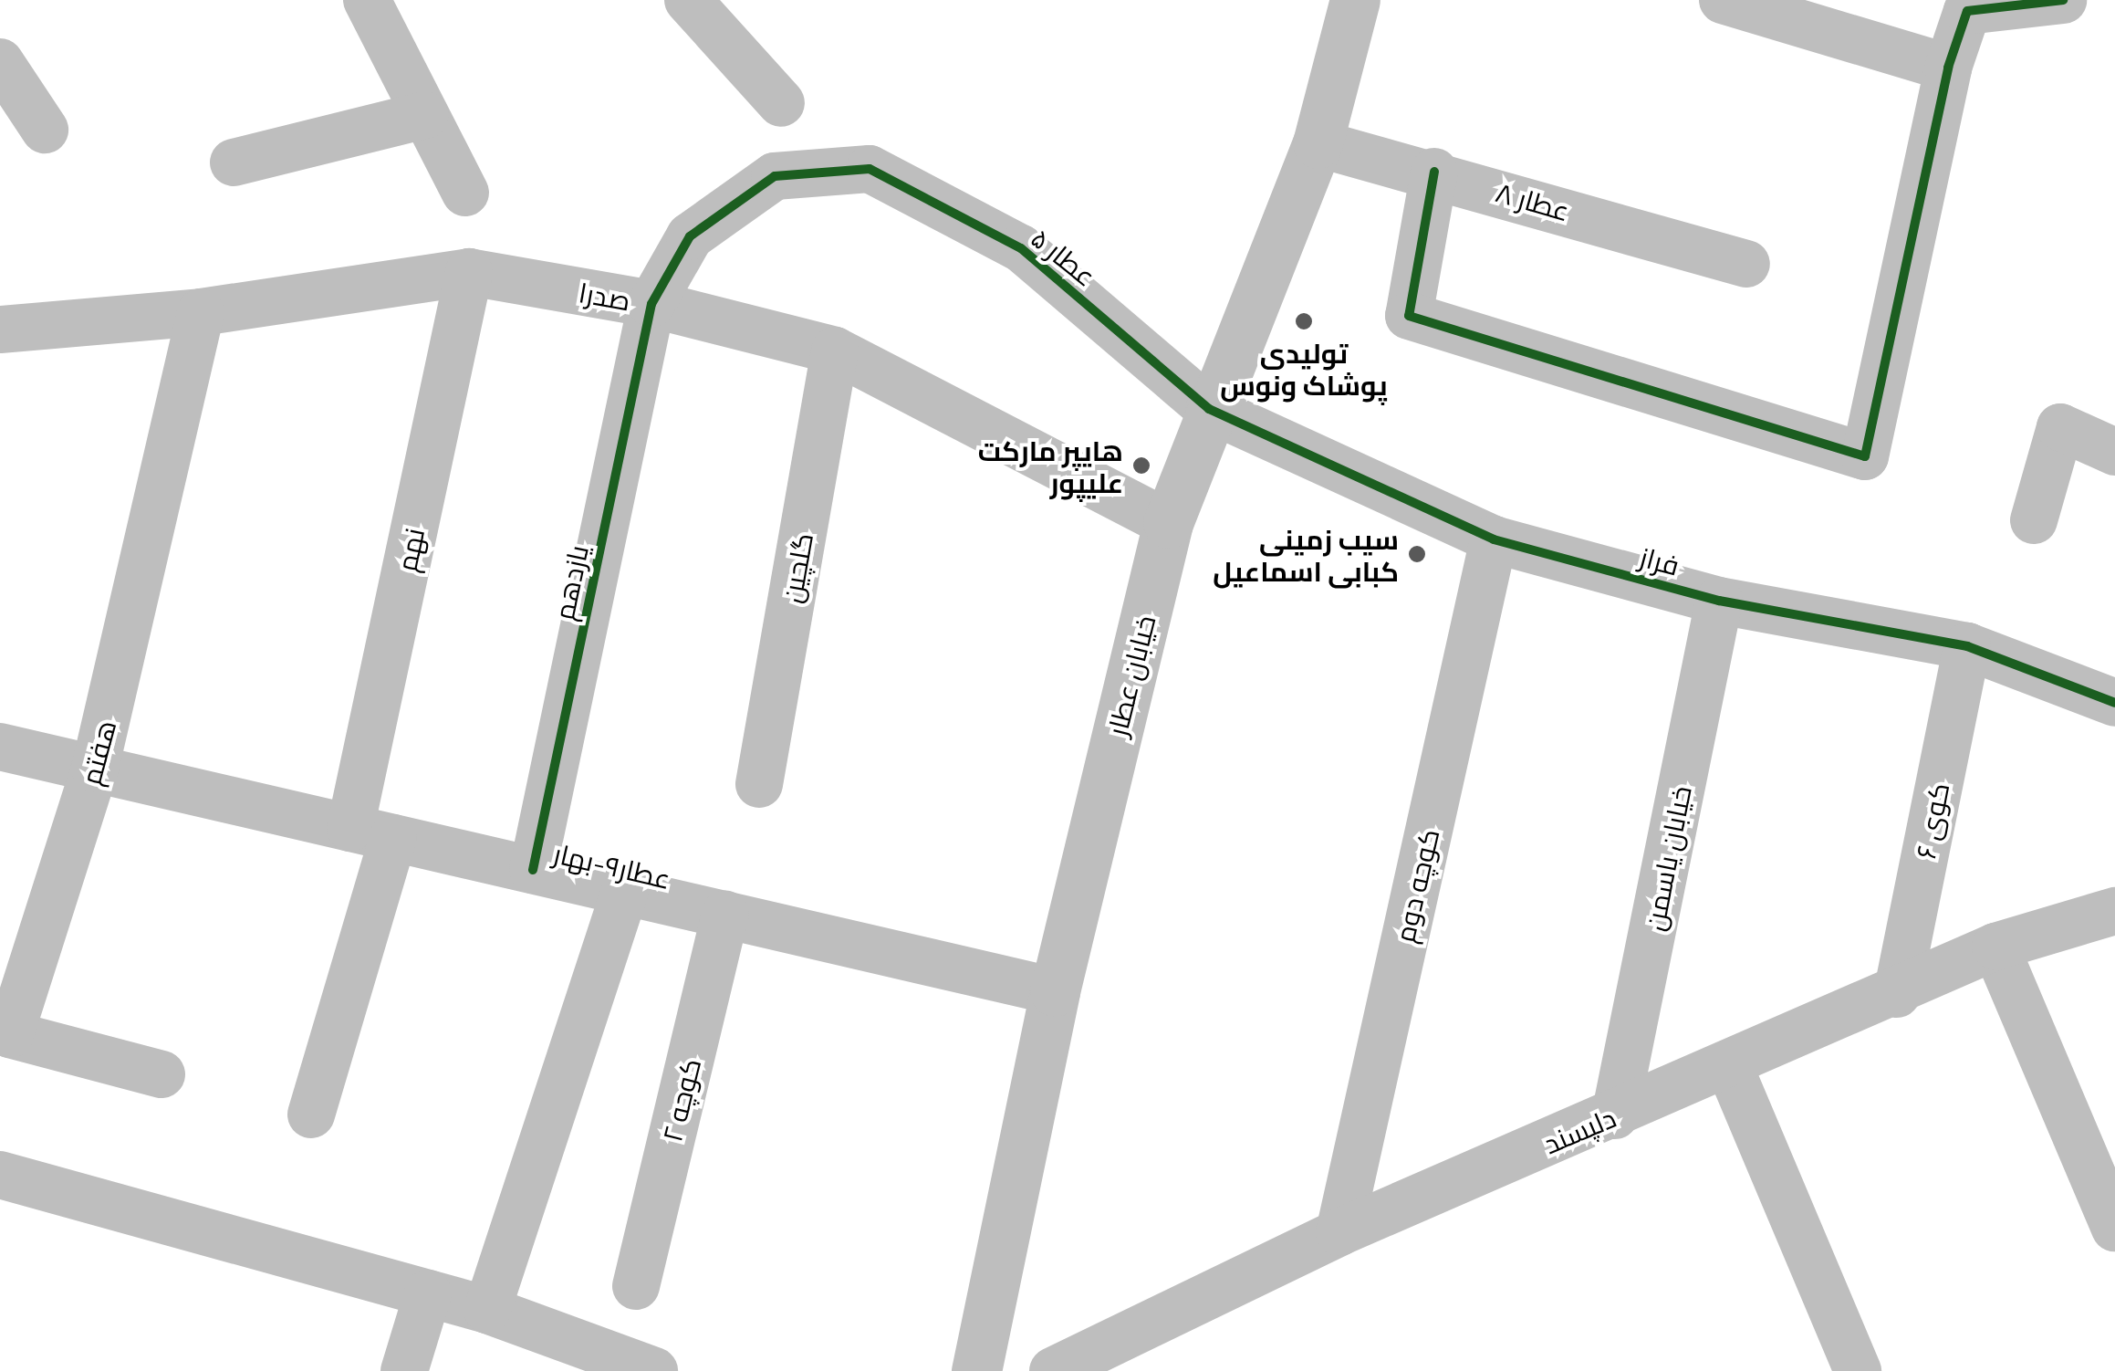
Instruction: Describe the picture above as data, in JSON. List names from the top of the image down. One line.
{"streets":{"main road":["خیابان عطار"],"street":["عطار ۸","عطار ۵","صدرا","نهم","فراز","گلچین","یازدهم","هفتم","کوی ۶","خیابان یاسمن","عطار۹-بهار","کوچه دوم","کوچه ۲","دلپسند"]},"crossings":[["عطار ۸","خیابان عطار"],["عطار ۵","فراز"],["عطار ۵","یازدهم"],["عطار ۵","خیابان عطار"],["صدرا","نهم"],["صدرا","گلچین"],["صدرا","یازدهم"],["صدرا","خیابان عطار"],["صدرا","هفتم"],["نهم","عطار۹-بهار"],["فراز","خیابان عطار"],["فراز","کوی ۶"],["فراز","خیابان یاسمن"],["فراز","کوچه دوم"],["یازدهم","عطار۹-بهار"],["خیابان عطار","عطار۹-بهار"],["هفتم","عطار۹-بهار"],["کوی ۶","دلپسند"],["خیابان یاسمن","دلپسند"],["عطار۹-بهار","کوچه ۲"],["کوچه دوم","دلپسند"]],"places":["تولیدی پوشاک ونوس","هایپر مارکت علیپور","سیب زمینی کبابی اسماعیل"]}
